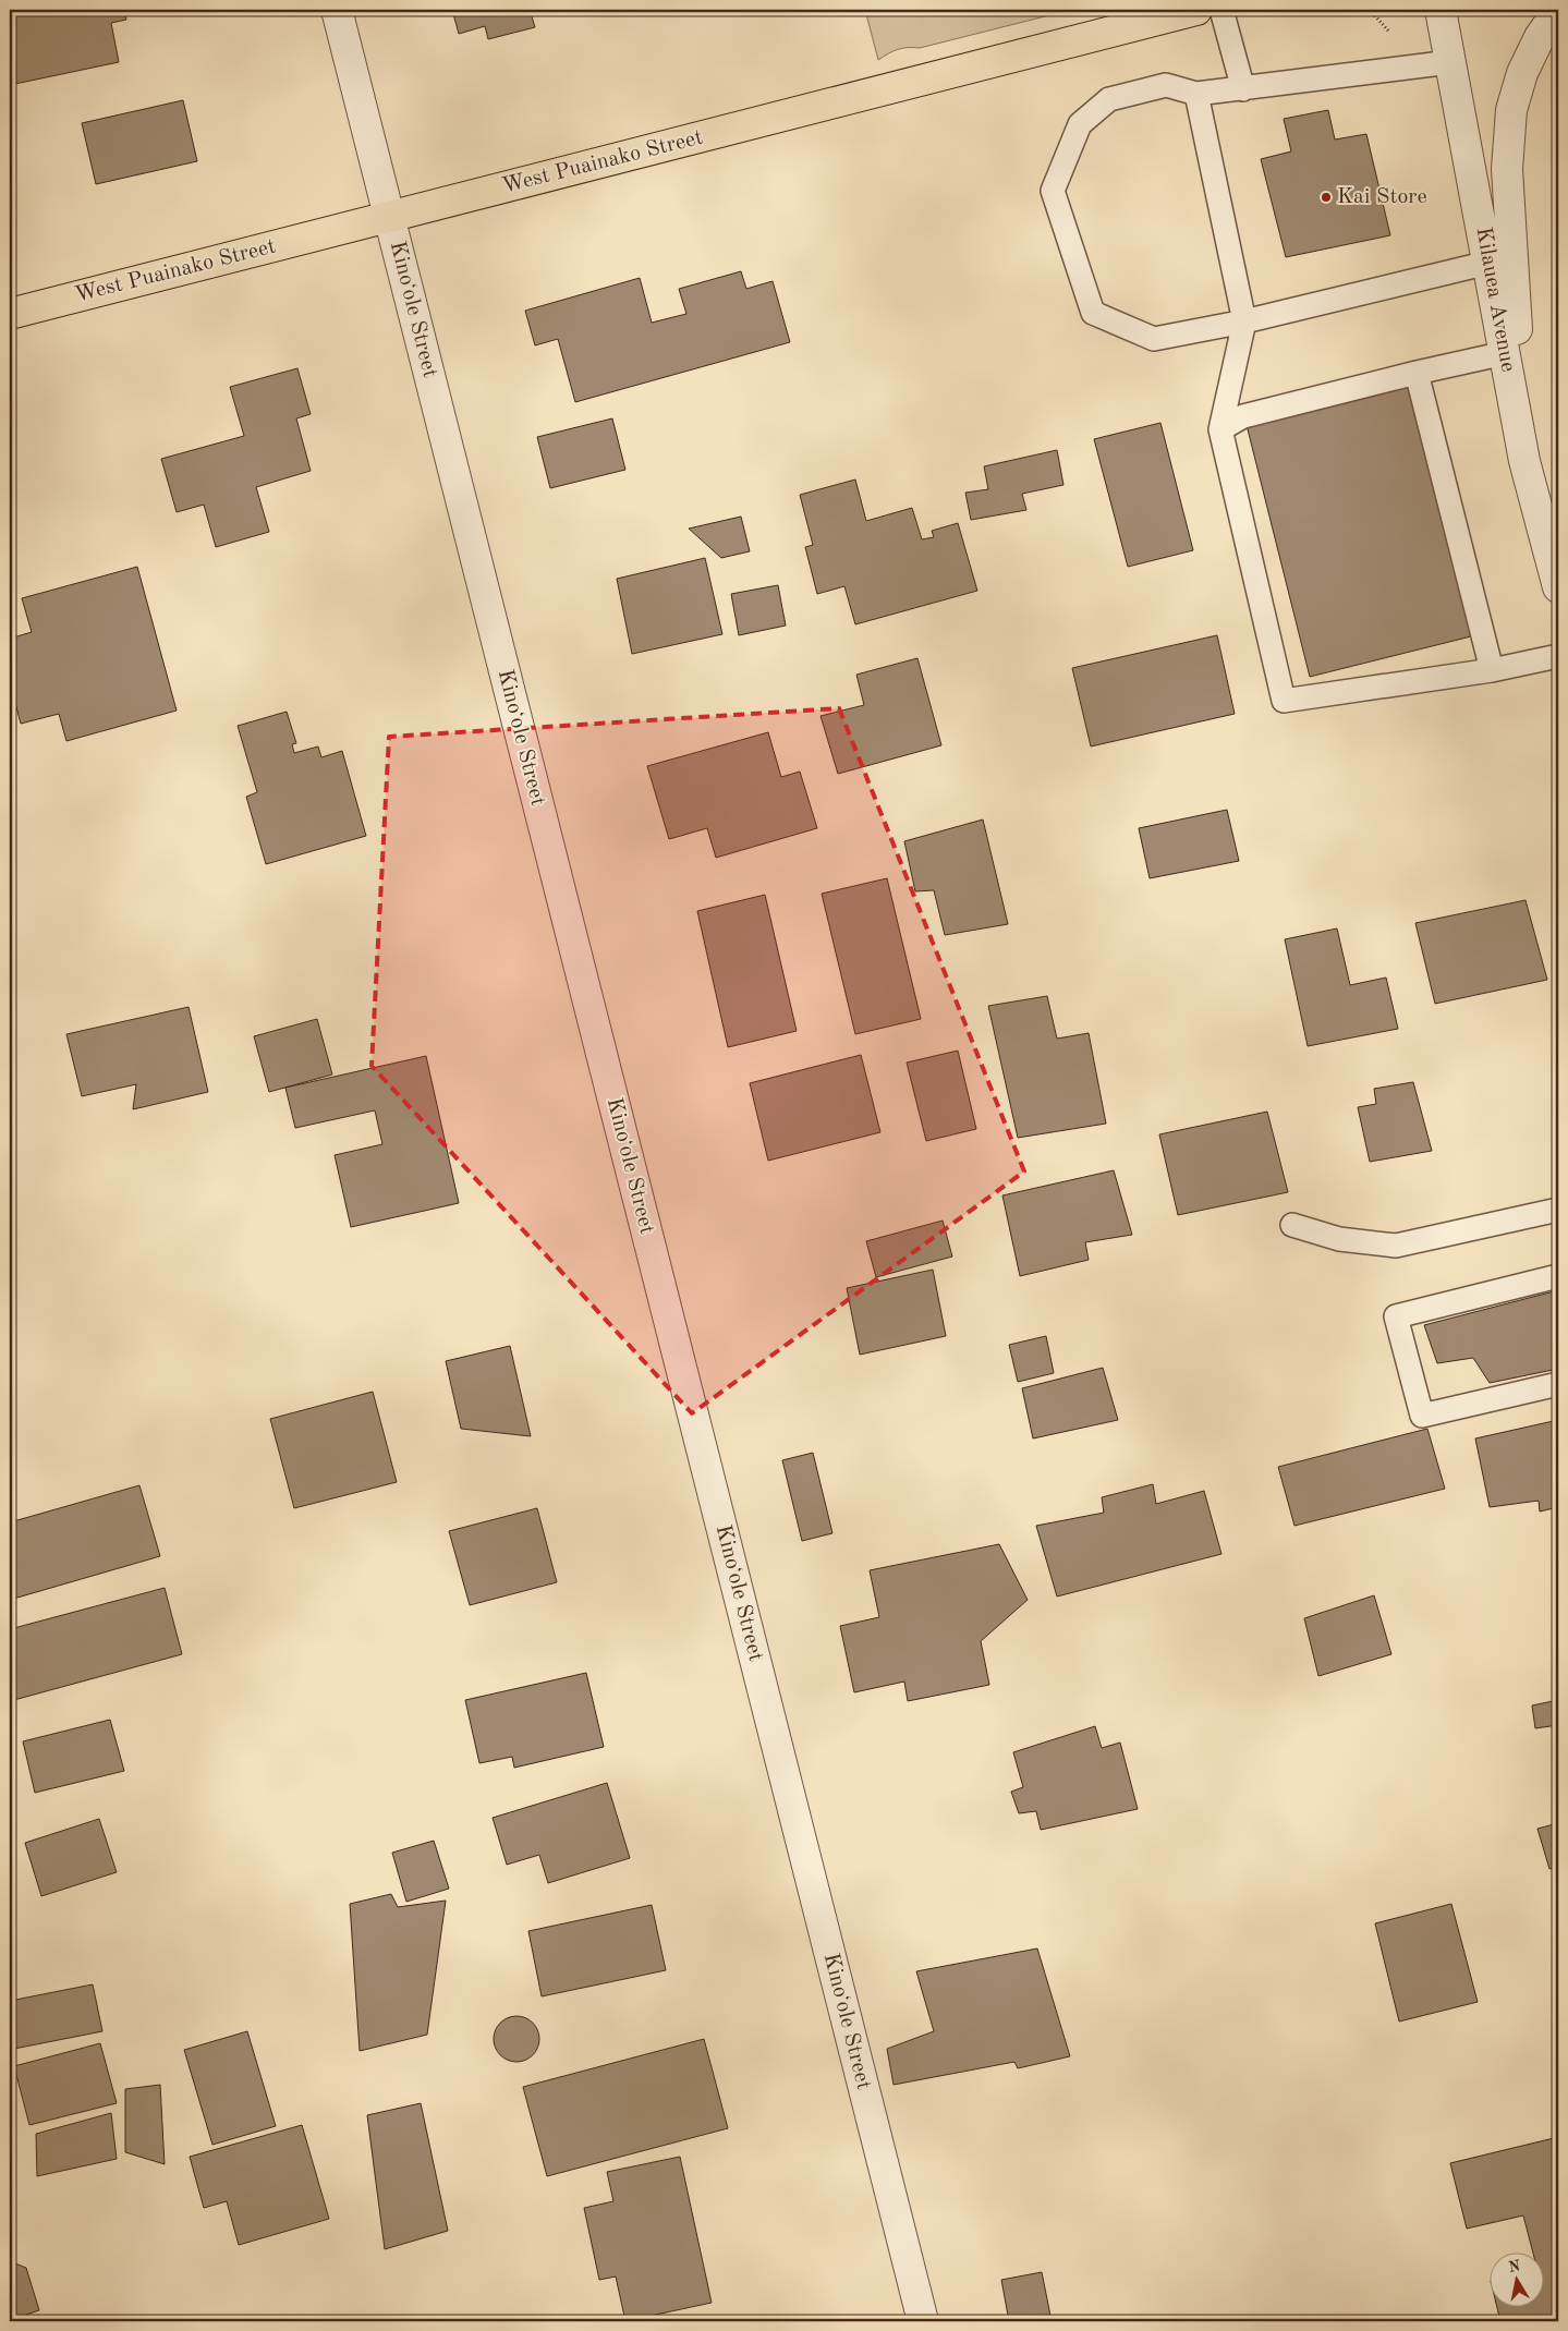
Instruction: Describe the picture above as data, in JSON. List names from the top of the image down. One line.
{"streets":{"highway":["West Puainako Street"],"street":["Kilauea Avenue","Kinoʻole Street"]},"crossings":[["West Puainako Street","Kinoʻole Street"]],"places":["Kai Store"],"north":"top"}
